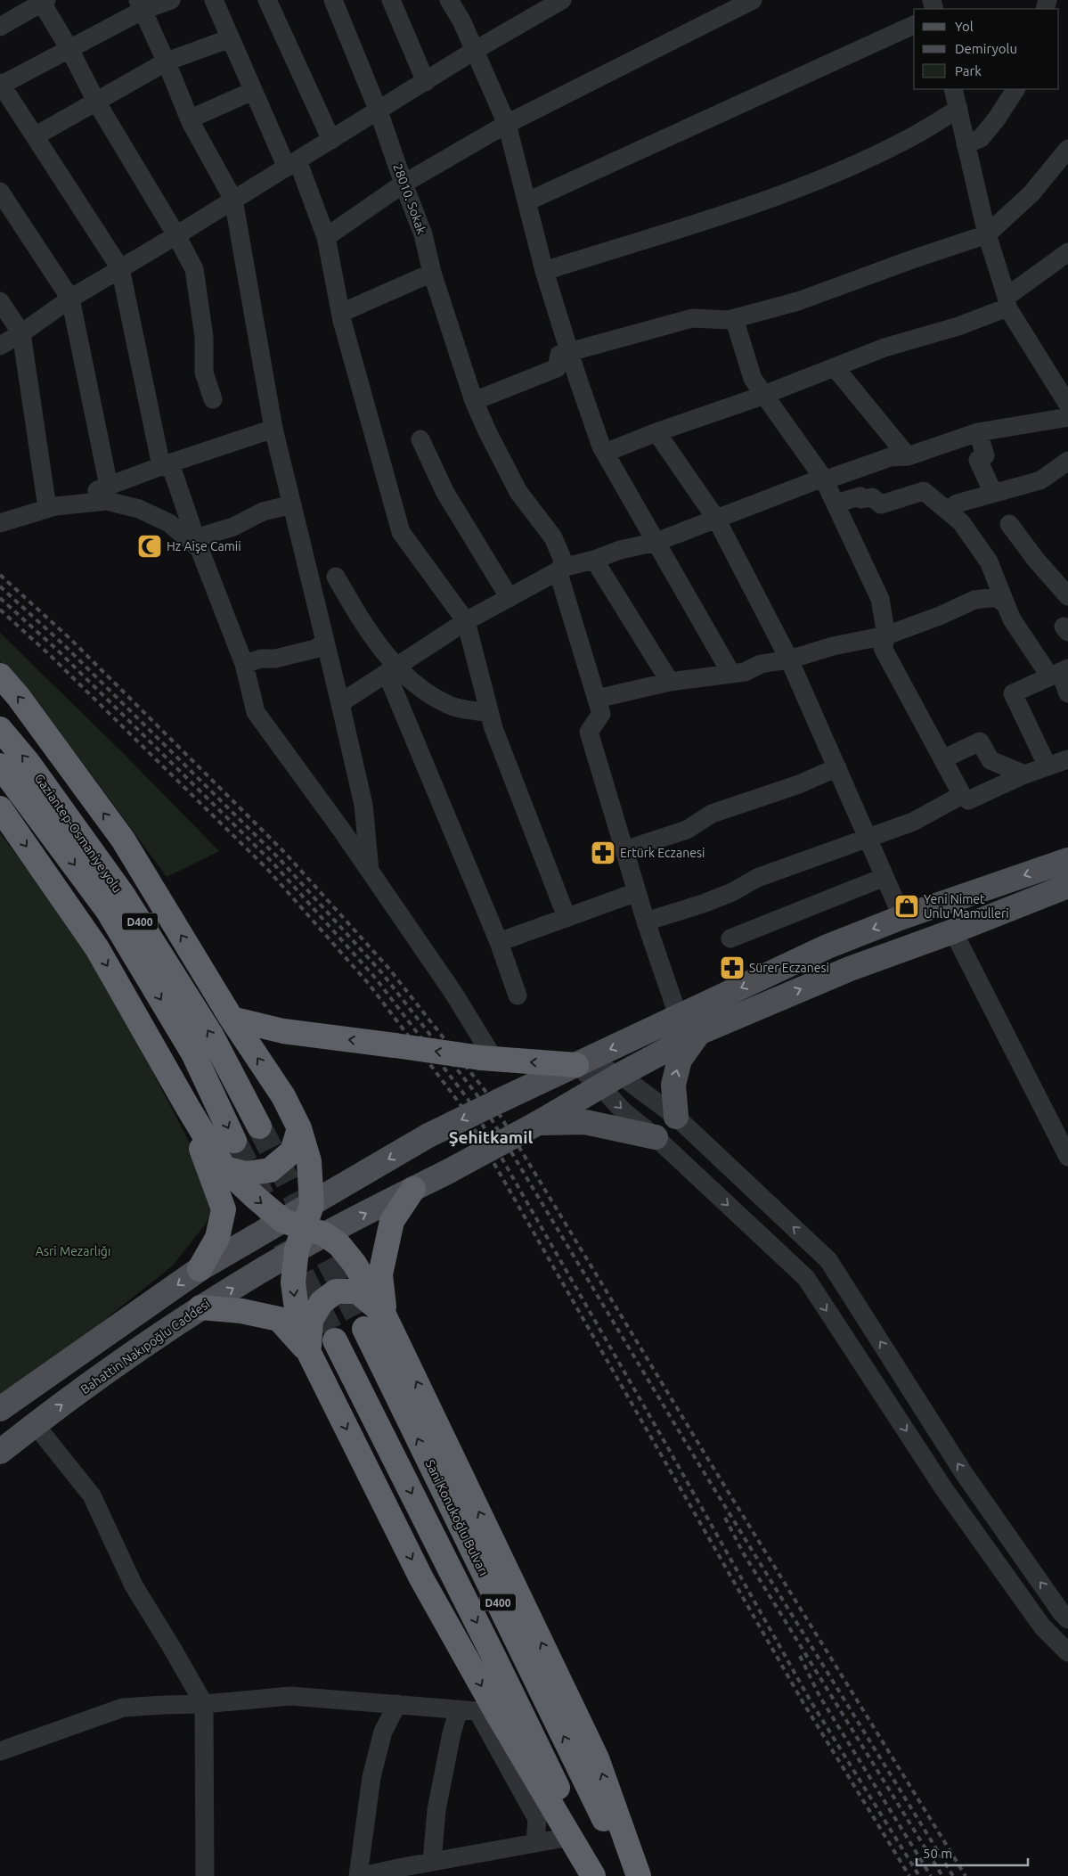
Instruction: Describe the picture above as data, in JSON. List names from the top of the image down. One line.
{"streets":{"highway":["Gaziantep-Osmaniye yolu","D400","Sani Konukoğlu Bulvarı"],"main road":["Bahattin Nakıpoğlu Caddesi"],"street":["28010. Sokak"]},"districts":["Şehitkamil"],"parks":["Asri Mezarlığı"],"places":{"mosque":["Hz Aişe Camii"],"pharmacy":["Ertürk Eczanesi","Sürer Eczanesi"],"shop":["Yeni Nimet Unlu Mamulleri"]},"legend":["Yol","Demiryolu","Park"],"scale_bar":"50 m"}
